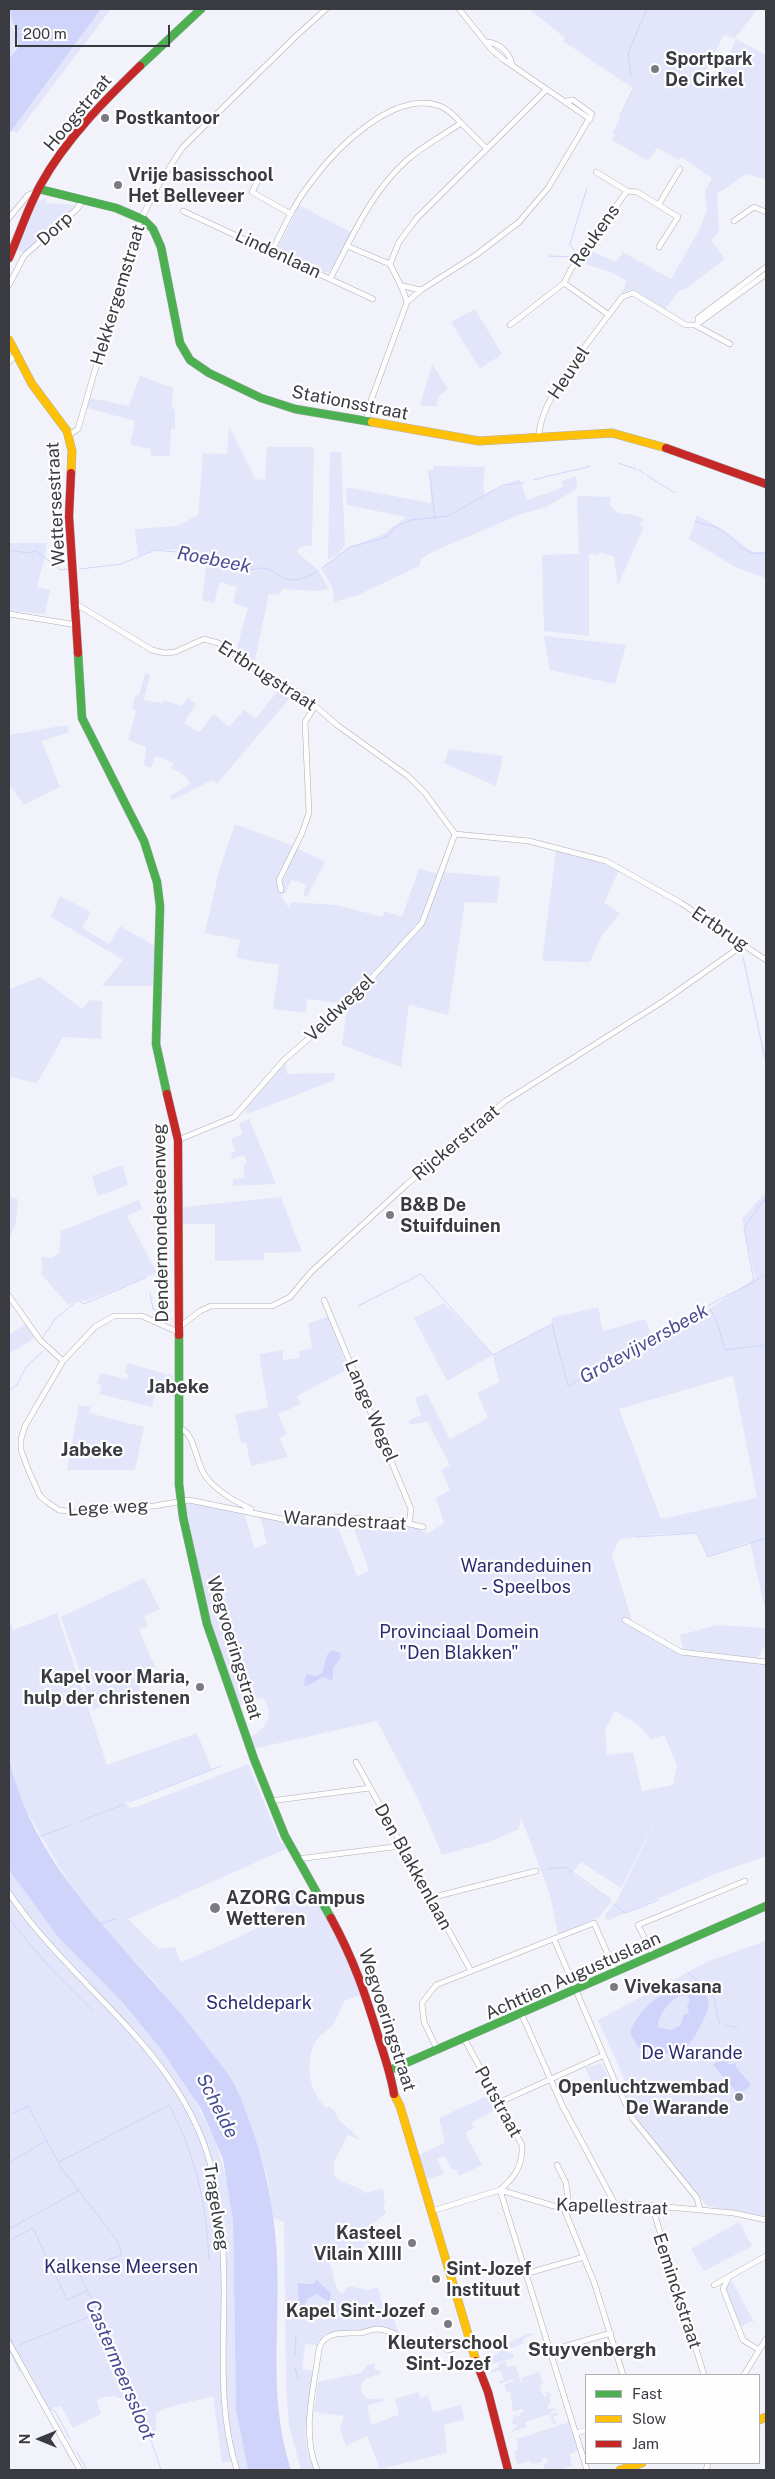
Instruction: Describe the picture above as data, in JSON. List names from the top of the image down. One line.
{"streets":{"main road":["Hoogstraat","Stationsstraat","Wettersestraat","Dendermondesteenweg","Wegvoeringstraat","Achttien Augustuslaan"],"street":["Dorp","Reukens","Lindenlaan","Hekkergemstraat","Heuvel","Ertbrugstraat","Ertbrug","Veldwegel","Rijckerstraat","Lange Wegel","Lege weg","Warandestraat","Den Blakkenlaan","Putstraat","Tragelweg","Kapellestraat","Eeminckstraat"]},"crossings":[["Hoogstraat","Dorp"],["Hoogstraat","Stationsstraat"],["Dorp","Stationsstraat"],["Hekkergemstraat","Stationsstraat"],["Hekkergemstraat","Wettersestraat"],["Heuvel","Stationsstraat"],["Wettersestraat","Ertbrugstraat"],["Wettersestraat","Dendermondesteenweg"],["Ertbrugstraat","Ertbrug"],["Ertbrugstraat","Veldwegel"],["Ertbrug","Veldwegel"],["Ertbrug","Rijckerstraat"],["Veldwegel","Dendermondesteenweg"],["Rijckerstraat","Dendermondesteenweg"],["Rijckerstraat","Lege weg"],["Dendermondesteenweg","Lege weg"],["Dendermondesteenweg","Warandestraat"],["Dendermondesteenweg","Wegvoeringstraat"],["Lange Wegel","Warandestraat"],["Lege weg","Warandestraat"],["Wegvoeringstraat","Achttien Augustuslaan"],["Achttien Augustuslaan","Putstraat"],["Putstraat","Kapellestraat"],["Kapellestraat","Eeminckstraat"]],"districts":["Jabeke","Jabeke","Stuyvenbergh"],"water":["Roebeek","Grotevijversbeek","Schelde","Castermeerssloot"],"parks":["Warandeduinen - Speelbos","Provinciaal Domein \"Den Blakken\"","Scheldepark","De Warande","Kalkense Meersen"],"places":["Sportpark De Cirkel","Postkantoor","Vrije basisschool Het Belleveer","B&B De Stuifduinen","Kapel voor Maria, hulp der christenen","AZORG Campus Wetteren","Vivekasana","Openluchtzwembad De Warande","Kasteel Vilain XIIII","Sint-Jozef Instituut","Kapel Sint-Jozef","Kleuterschool Sint-Jozef"],"legend":["Fast","Slow","Jam"],"scale_bar":"200 m","north":"left"}
